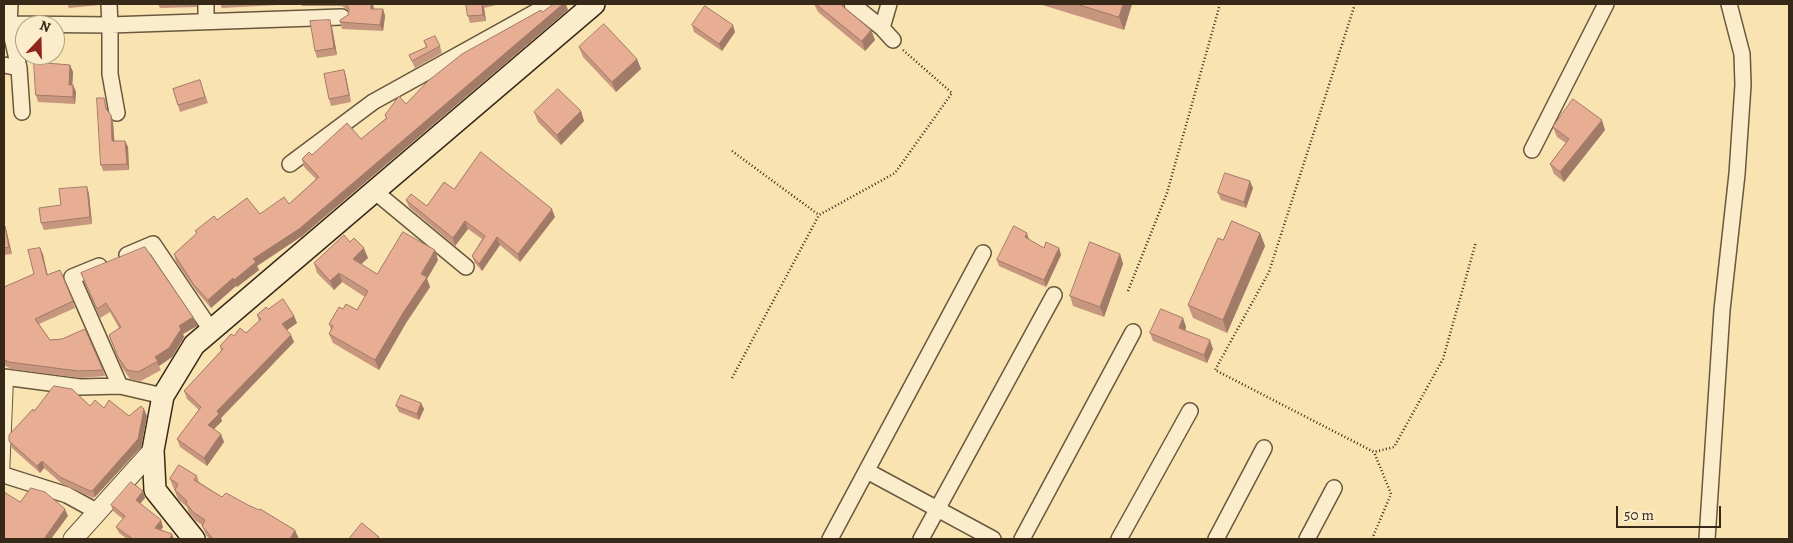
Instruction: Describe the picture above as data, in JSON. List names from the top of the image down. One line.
{"scale_bar":"50 m","north":"top"}
